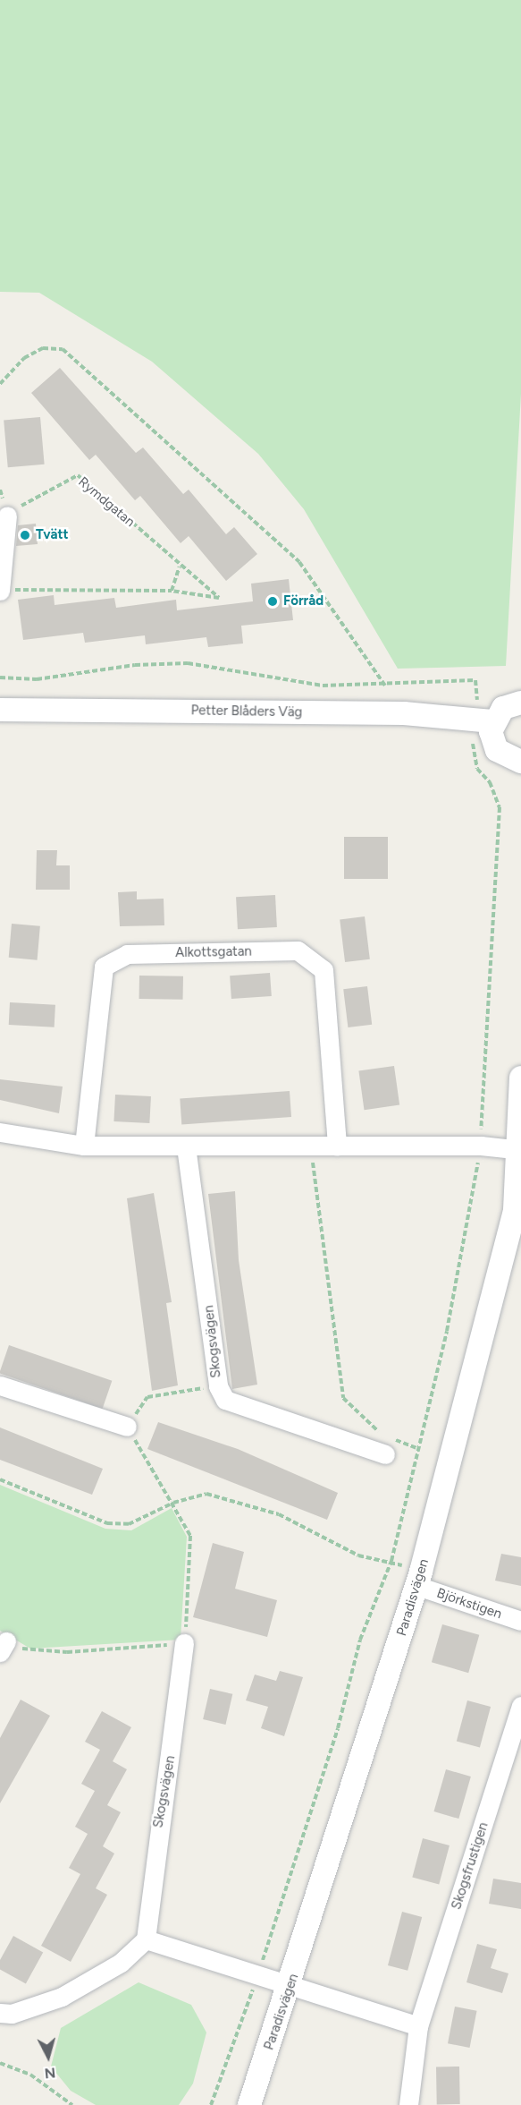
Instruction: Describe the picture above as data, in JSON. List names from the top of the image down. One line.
{"streets":{"street":["Petter Blåders Väg","Alkottsgatan","Skogsvägen","Paradisvägen","Björkstigen","Skogsfrustigen"],"path":["Rymdgatan"]},"crossings":[["Paradisvägen","Björkstigen"]],"places":["Tvätt","Förråd"],"north":"bottom"}
